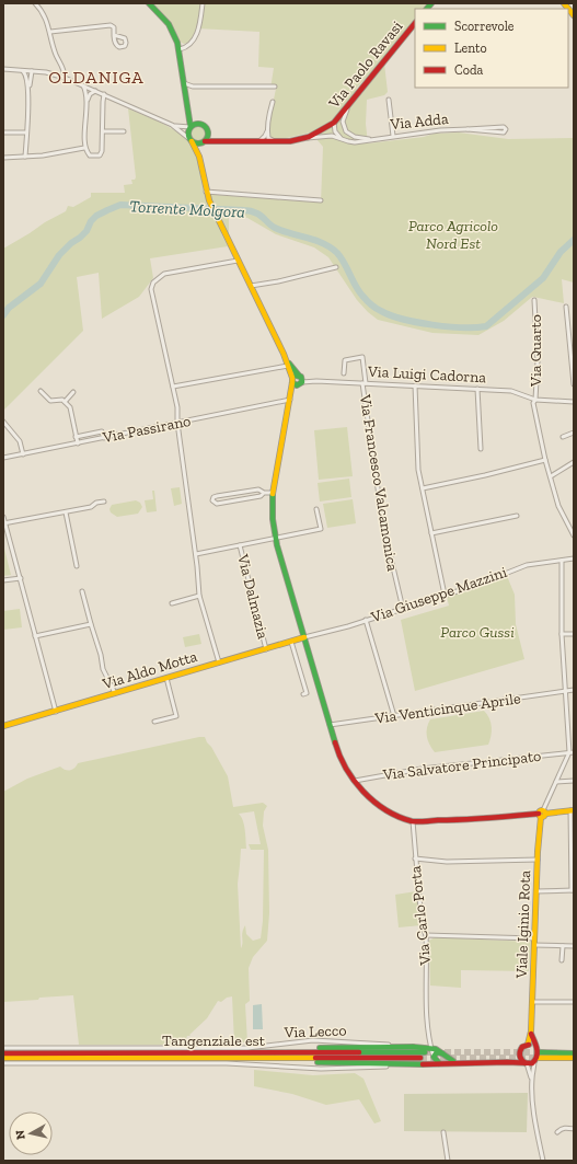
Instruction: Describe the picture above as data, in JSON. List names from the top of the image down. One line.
{"streets":{"main road":["Via Paolo Ravasi","Via Adda","Via Aldo Motta","Viale Iginio Rota","Via Lecco","Tangenziale est"],"street":["Via Quarto","Via Luigi Cadorna","Via Passirano","Via Francesco Valcamonica","Via Giuseppe Mazzini","Via Dalmazia","Via Venticinque Aprile","Via Salvatore Principato","Via Carlo Porta"]},"crossings":[["Via Paolo Ravasi","Via Adda"],["Via Quarto","Via Luigi Cadorna"],["Via Luigi Cadorna","Via Francesco Valcamonica"],["Via Francesco Valcamonica","Via Giuseppe Mazzini"],["Via Giuseppe Mazzini","Via Aldo Motta"],["Via Dalmazia","Via Aldo Motta"],["Via Carlo Porta","Via Lecco"],["Viale Iginio Rota","Via Lecco"]],"districts":["OLDANIGA"],"water":["Torrente Molgora"],"parks":["Parco Agricolo Nord Est","Parco Gussi"],"legend":["Scorrevole","Lento","Coda"],"north":"left"}
